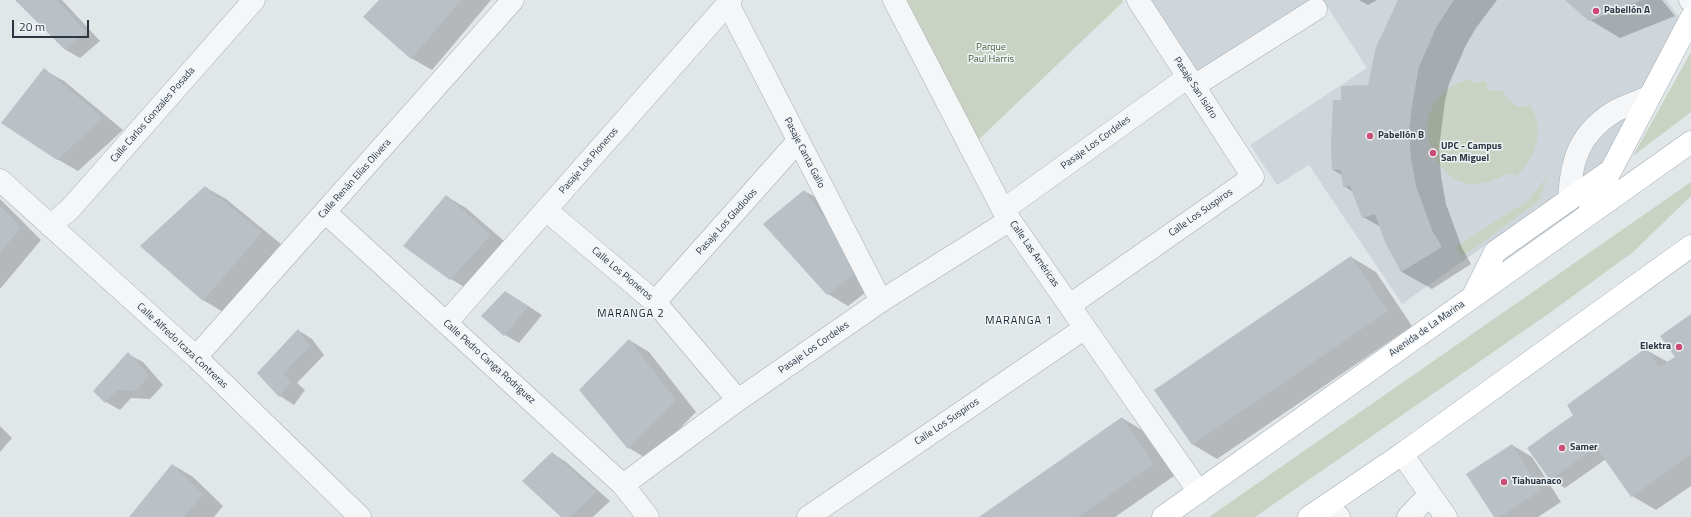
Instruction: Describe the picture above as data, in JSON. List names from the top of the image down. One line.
{"streets":{"main road":["Avenida de La Marina"],"street":["Pasaje San Isidro","Calle Carlos Gonzales Posada","Pasaje Los Cordeles","Pasaje Canta Gallo","Pasaje Los Pioneros","Calle Renán Elías Olivera","Calle Los Suspiros","Pasaje Los Gladiolos","Calle Las Américas","Calle Los Pioneros","Calle Alfredo Icaza Contreras","Calle Pedro Canga Rodríguez"]},"crossings":[["Pasaje San Isidro","Pasaje Los Cordeles"],["Pasaje San Isidro","Calle Los Suspiros"],["Calle Carlos Gonzales Posada","Calle Alfredo Icaza Contreras"],["Pasaje Los Cordeles","Pasaje Canta Gallo"],["Pasaje Los Cordeles","Calle Las Américas"],["Pasaje Los Cordeles","Calle Los Pioneros"],["Pasaje Los Cordeles","Calle Pedro Canga Rodríguez"],["Pasaje Canta Gallo","Pasaje Los Pioneros"],["Pasaje Canta Gallo","Pasaje Los Gladiolos"],["Pasaje Los Pioneros","Calle Los Pioneros"],["Pasaje Los Pioneros","Calle Pedro Canga Rodríguez"],["Calle Renán Elías Olivera","Calle Alfredo Icaza Contreras"],["Calle Renán Elías Olivera","Calle Pedro Canga Rodríguez"],["Calle Los Suspiros","Calle Las Américas"],["Pasaje Los Gladiolos","Calle Los Pioneros"],["Calle Las Américas","Avenida de La Marina"]],"districts":["MARANGA 2","MARANGA 1"],"parks":["Parque Paul Harris"],"places":["Pabellón A","Pabellón B","UPC - Campus San Miguel","Elektra","Samer","Tiahuanaco"],"scale_bar":"20 m"}
